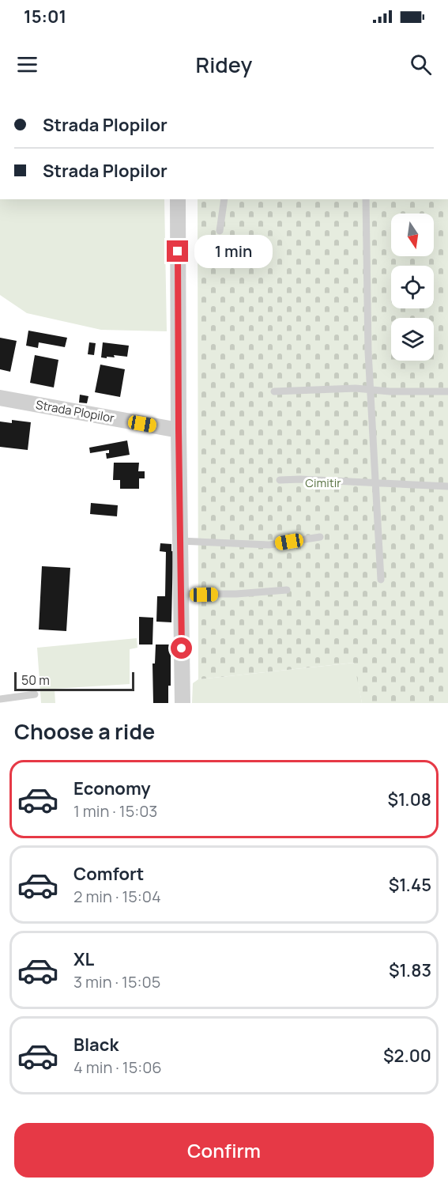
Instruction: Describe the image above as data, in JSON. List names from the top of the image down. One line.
{"streets":{"street":["Strada Plopilor"]},"parks":["Cimitir"],"scale_bar":"50 m","north":"bottom","page":{"status":"15:01","header":"Ridey","banner":["Strada Plopilor","Strada Plopilor"],"bubble":"1 min","scale":"50 m","heading":"Choose a ride","list":[{"name":"Economy","note":"1 min · 15:03","value":"$1.08"},{"name":"Comfort","note":"2 min · 15:04","value":"$1.45"},{"name":"XL","note":"3 min · 15:05","value":"$1.83"},{"name":"Black","note":"4 min · 15:06","value":"$2.00"}],"buttons":"Confirm"}}
